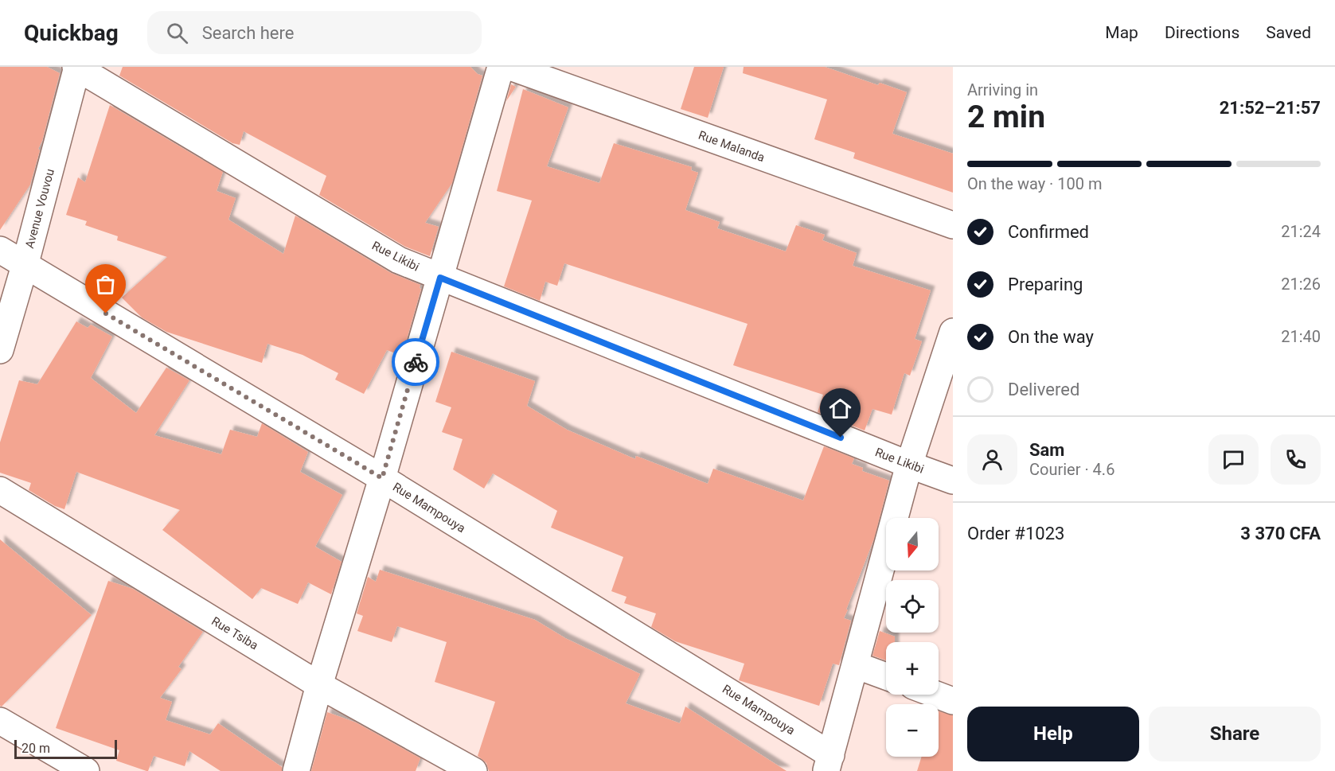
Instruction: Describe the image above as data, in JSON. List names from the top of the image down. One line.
{"streets":{"street":["Rue Malanda","Avenue Vouvou","Rue Likibi","Rue Mampouya","Rue Tsiba"]},"crossings":[["Avenue Vouvou","Rue Likibi"],["Avenue Vouvou","Rue Mampouya"]],"scale_bar":"20 m","north":"bottom","page":{"header":"Quickbag","search":"Search here","nav":["Map","Directions","Saved"],"heading":["2 min","Arriving in","21:52–21:57"],"panel":["Sam","Courier · 4.6","Order #1023","3 370 CFA"],"bar":"On the way · 100 m","list":[["Confirmed","21:24"],["Preparing","21:26"],["On the way","21:40"],"Delivered"],"map_buttons":["+","−"],"buttons":["Help","Share"],"scale":"20 m"}}
